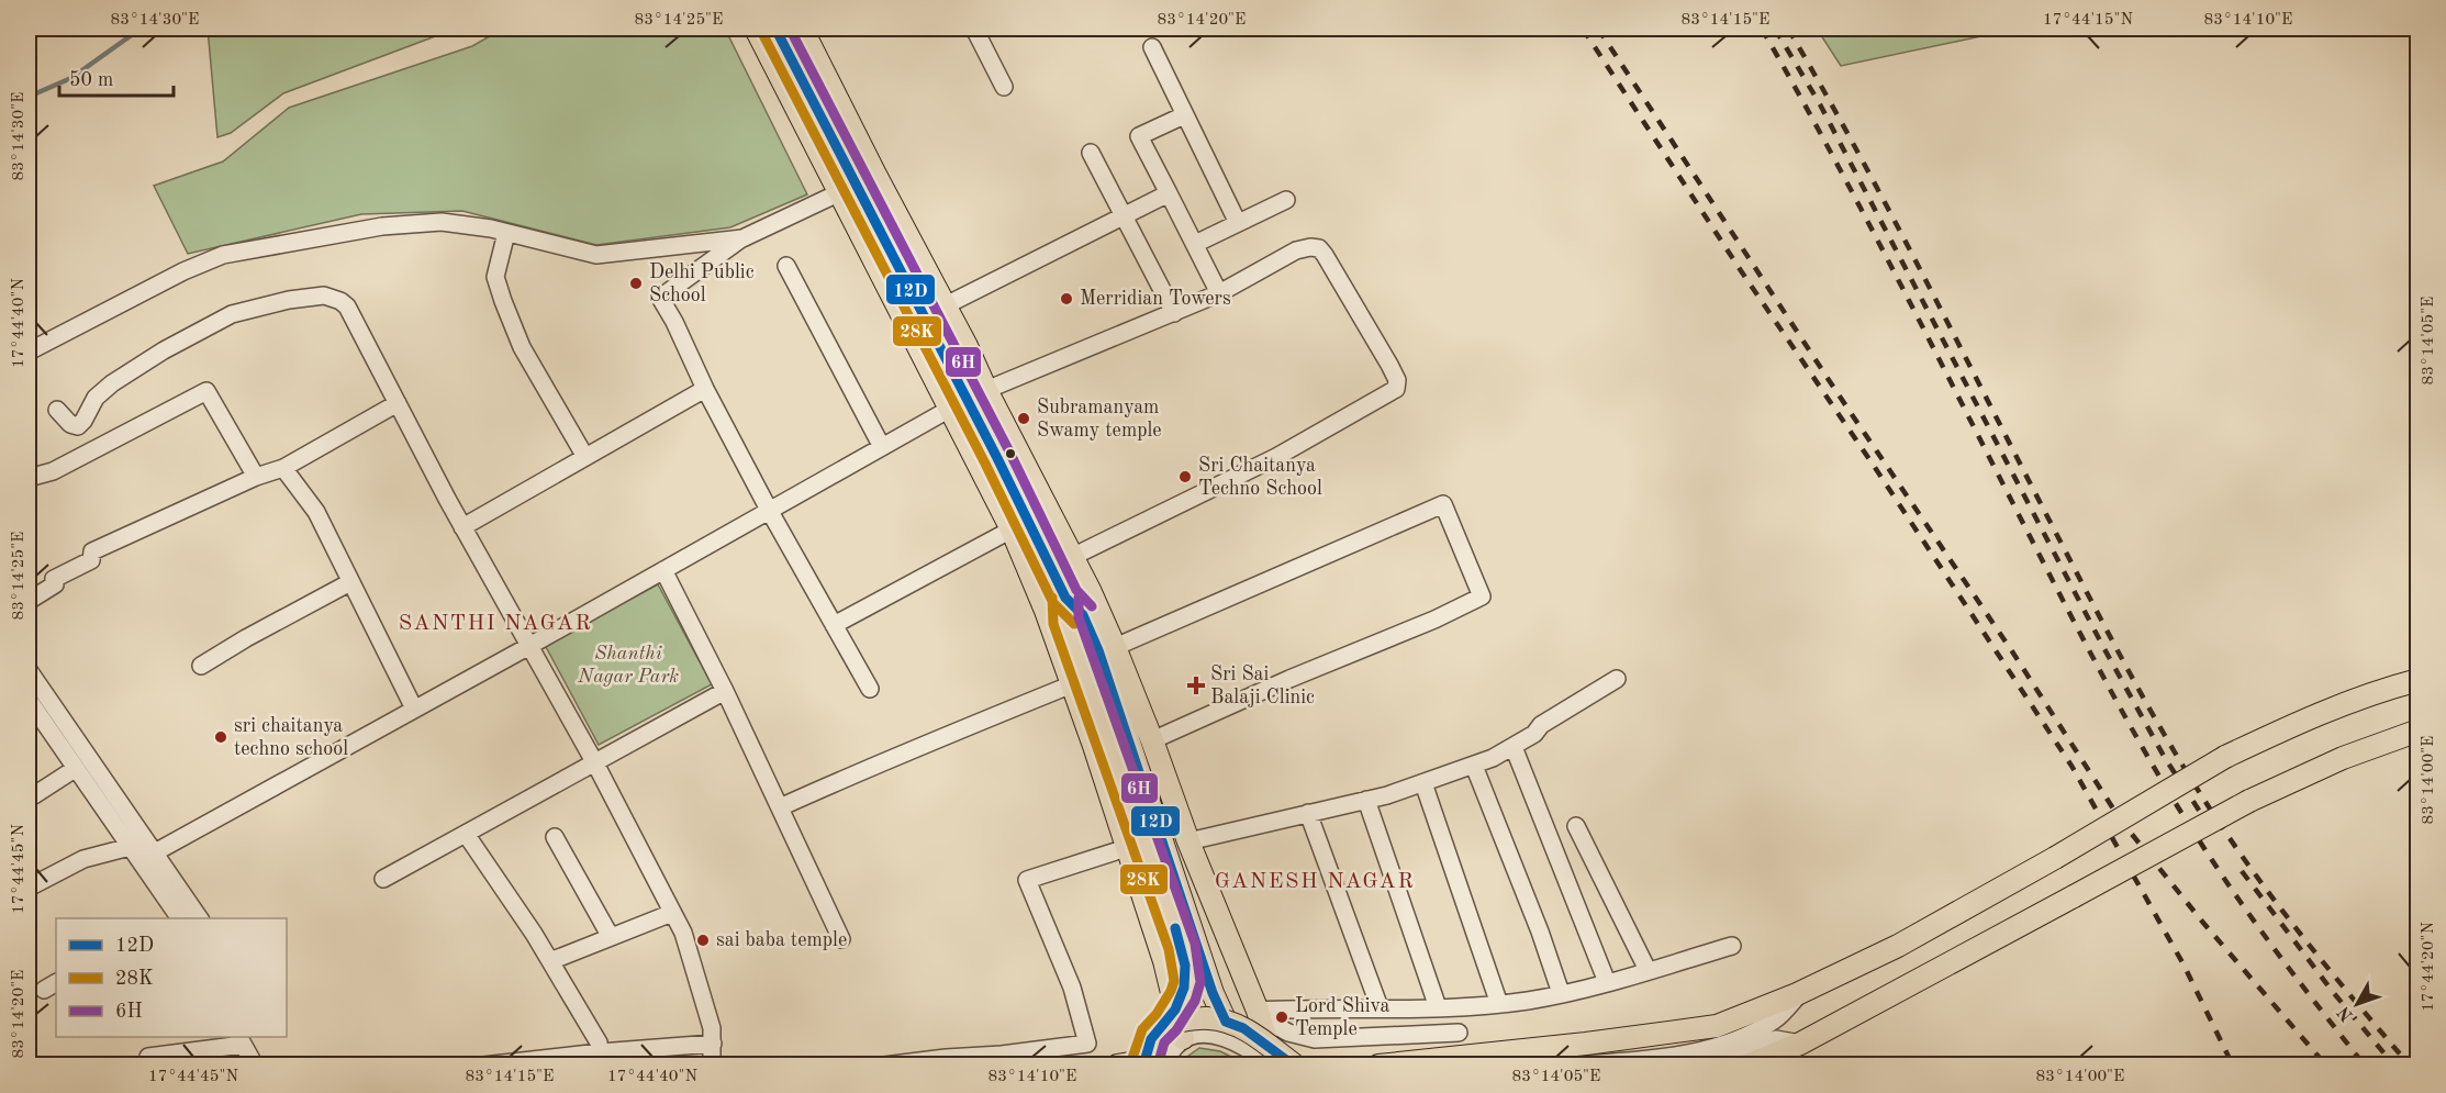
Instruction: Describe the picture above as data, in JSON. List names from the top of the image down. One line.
{"districts":["SANTHI NAGAR","GANESH NAGAR"],"parks":["Shanthi Nagar Park"],"places":{"other":["Delhi Public School","Merridian Towers","Subramanyam Swamy temple","Sri Chaitanya Techno School","sri chaitanya techno school","sai baba temple","Lord Shiva Temple"],"health":["Sri Sai Balaji Clinic"]},"lines":["transit line 12D","transit line 6H","transit line 28K"],"legend":["12D","28K","6H"],"scale_bar":"50 m","north":"bottom left","coordinates":["83°14'30\"E","83°14'25\"E","83°14'20\"E","83°14'15\"E","17°44'15\"N","83°14'10\"E","17°44'40\"N","83°14'05\"E","83°14'00\"E","17°44'45\"N","17°44'20\"N"]}
